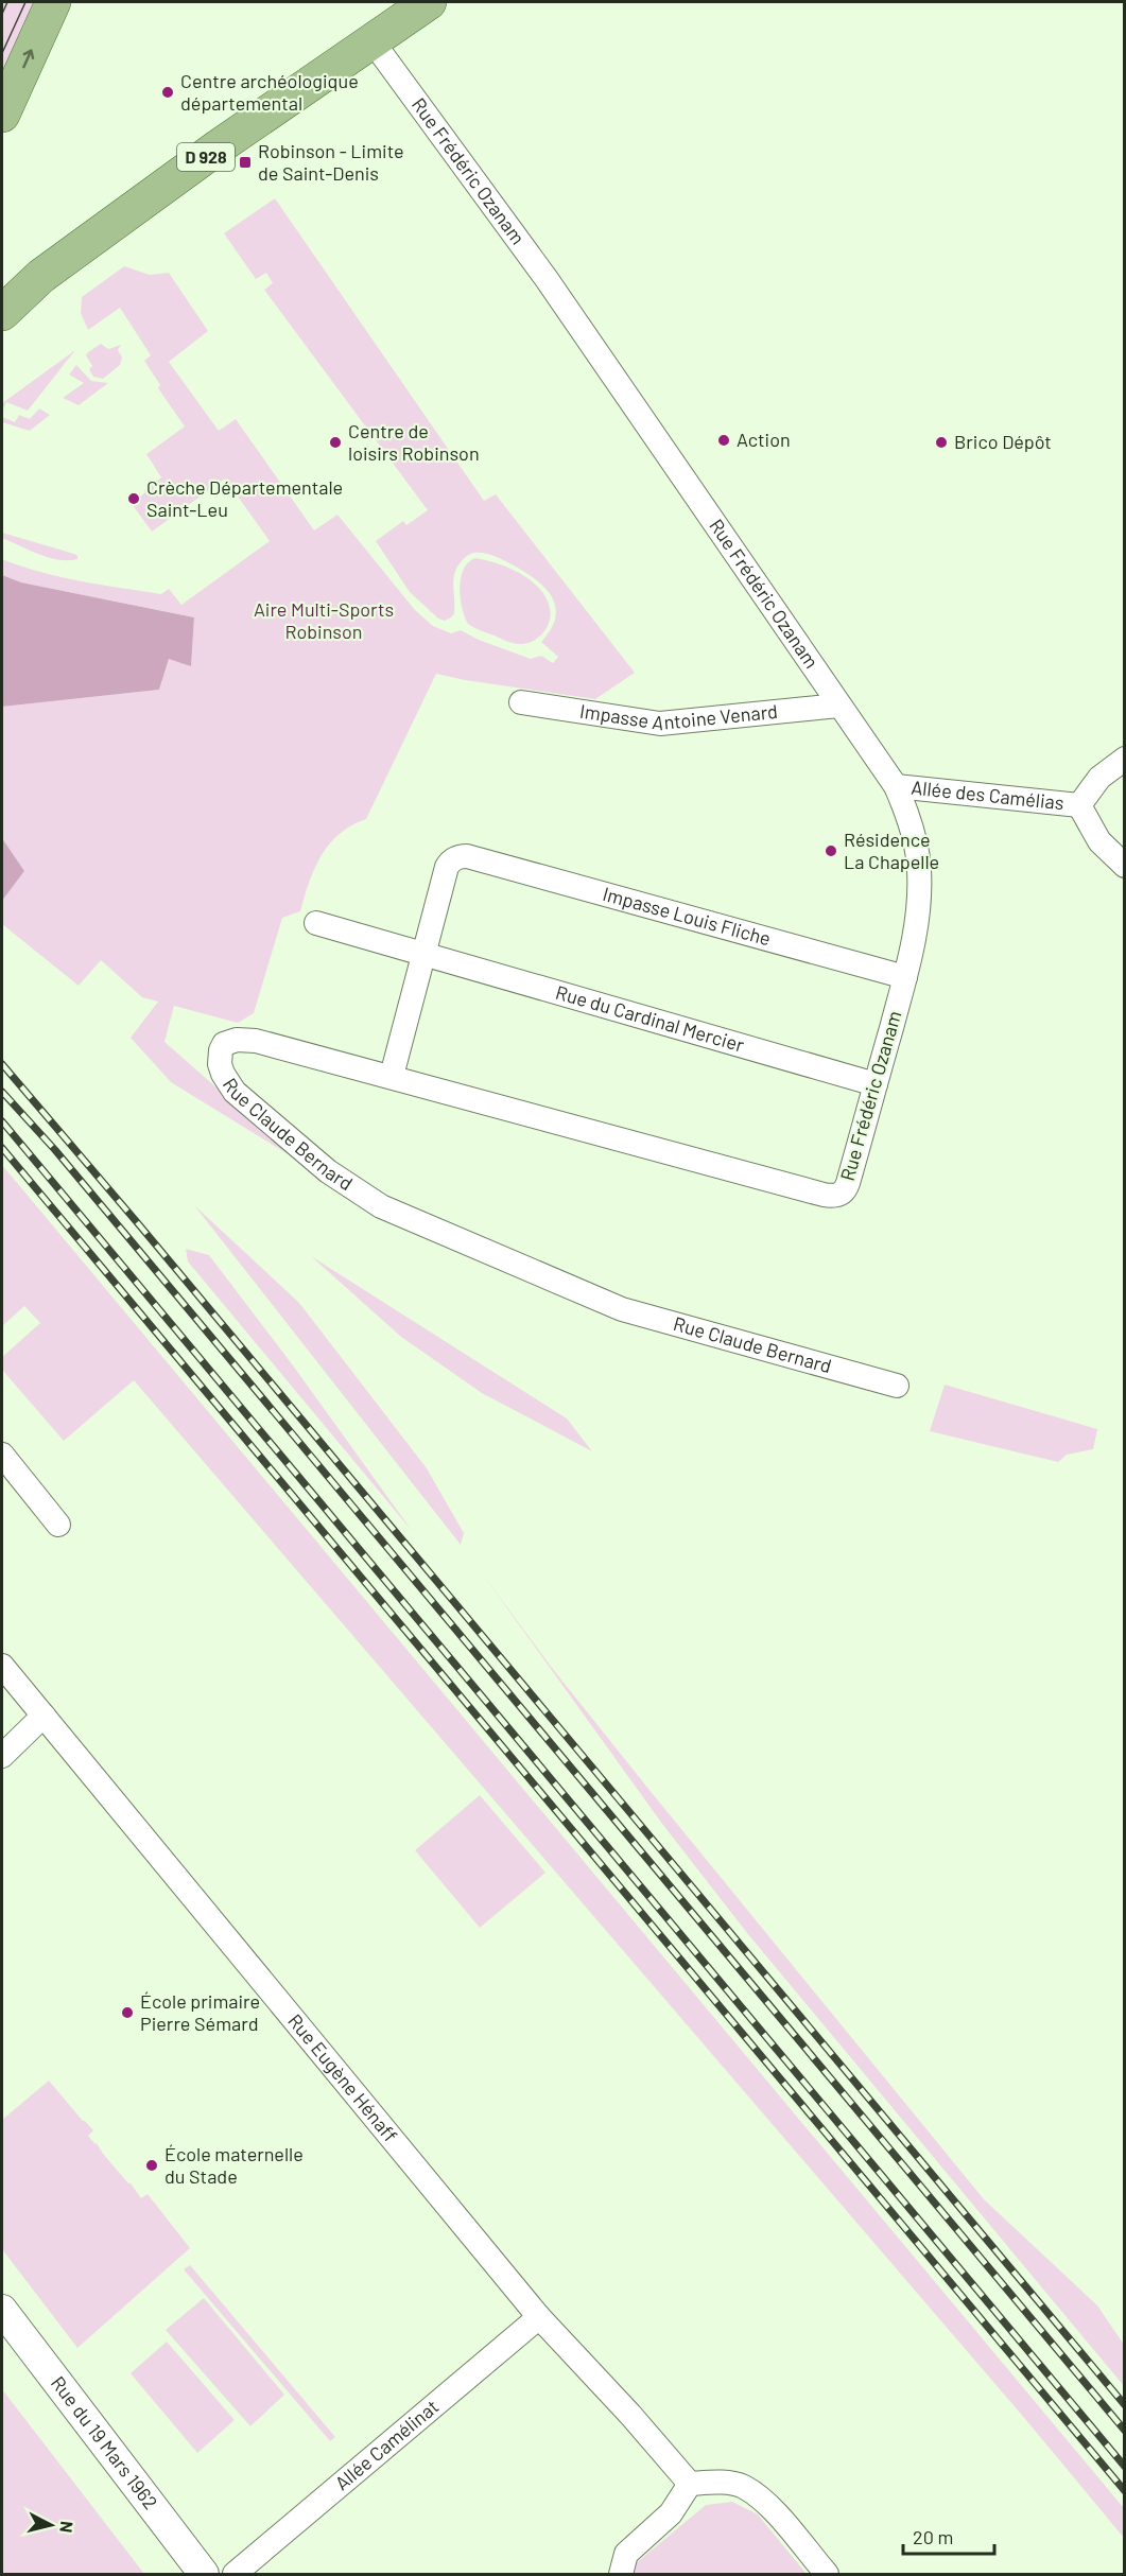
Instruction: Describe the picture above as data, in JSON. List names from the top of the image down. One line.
{"streets":{"main road":["D 928"],"street":["Rue Frédéric Ozanam","Impasse Antoine Venard","Allée des Camélias","Impasse Louis Fliche","Rue du Cardinal Mercier","Rue Claude Bernard","Rue Eugène Hénaff","Rue du 19 Mars 1962","Allée Camélinat"]},"crossings":[["D 928","Rue Frédéric Ozanam"],["Rue Frédéric Ozanam","Impasse Antoine Venard"],["Rue Frédéric Ozanam","Allée des Camélias"],["Rue Frédéric Ozanam","Impasse Louis Fliche"],["Rue Frédéric Ozanam","Rue du Cardinal Mercier"],["Rue Frédéric Ozanam","Rue Claude Bernard"],["Impasse Louis Fliche","Rue du Cardinal Mercier"],["Rue Eugène Hénaff","Allée Camélinat"]],"parks":["Aire Multi-Sports Robinson"],"places":{"other":["Centre archéologique départemental","Action","Centre de loisirs Robinson","Brico Dépôt","Crèche Départementale Saint-Leu","Résidence La Chapelle","École primaire Pierre Sémard","École maternelle du Stade"],"transit":["Robinson - Limite de Saint-Denis"]},"scale_bar":"20 m","north":"right"}
